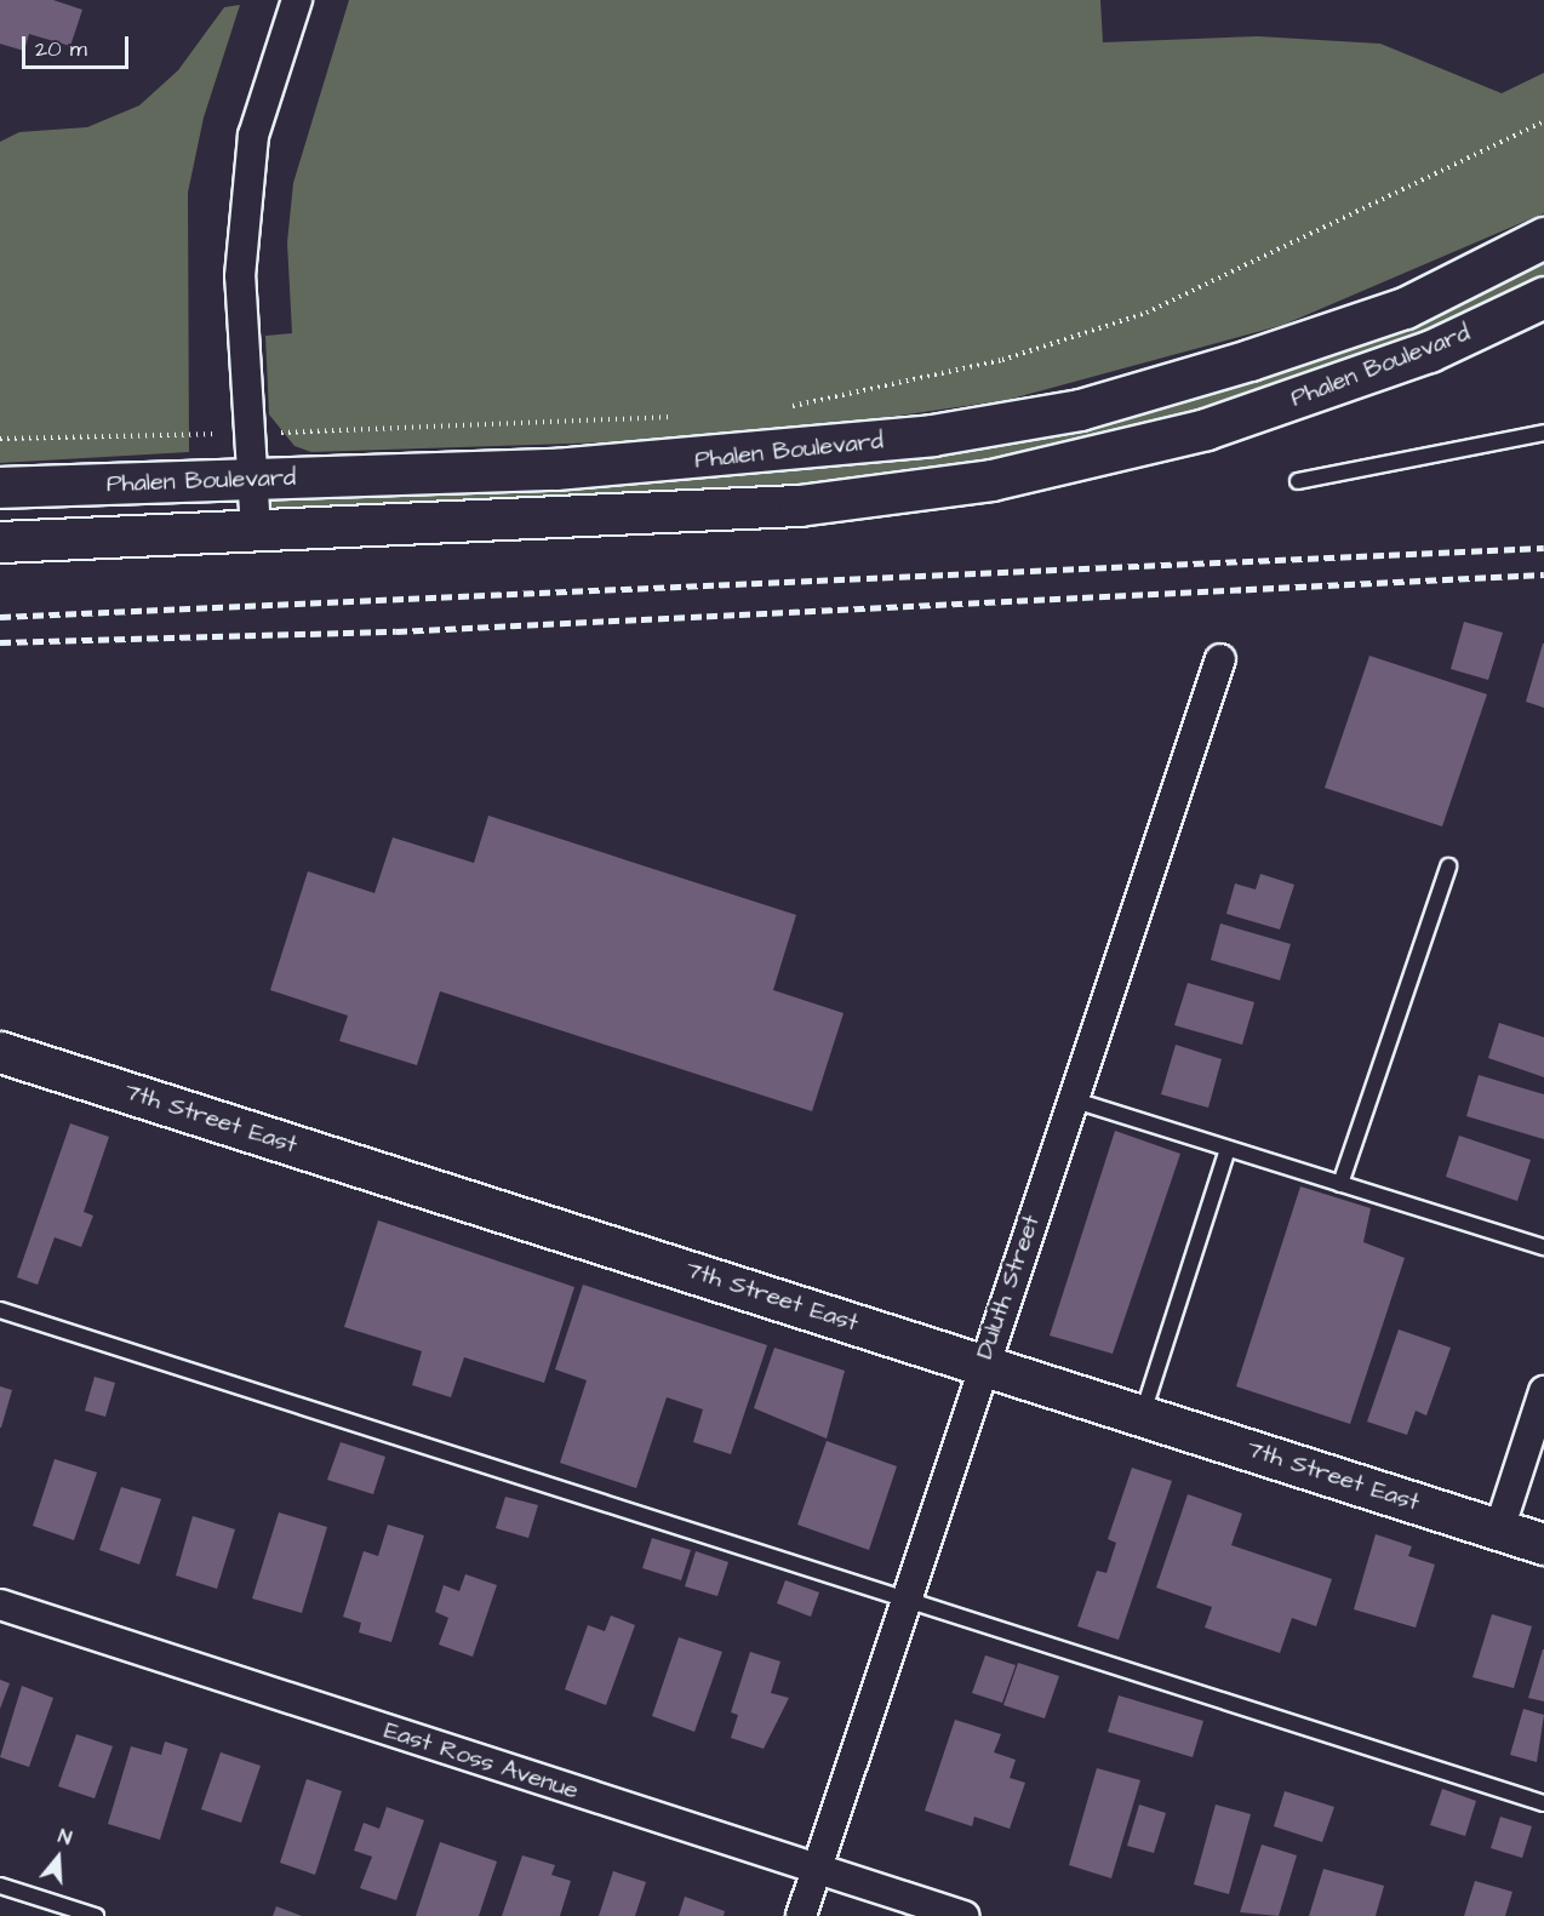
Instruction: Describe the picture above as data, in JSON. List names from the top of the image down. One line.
{"streets":{"main road":["Phalen Boulevard","7th Street East"],"street":["Duluth Street","East Ross Avenue"]},"crossings":[["7th Street East","Duluth Street"],["Duluth Street","East Ross Avenue"]],"scale_bar":"20 m","north":"top"}
